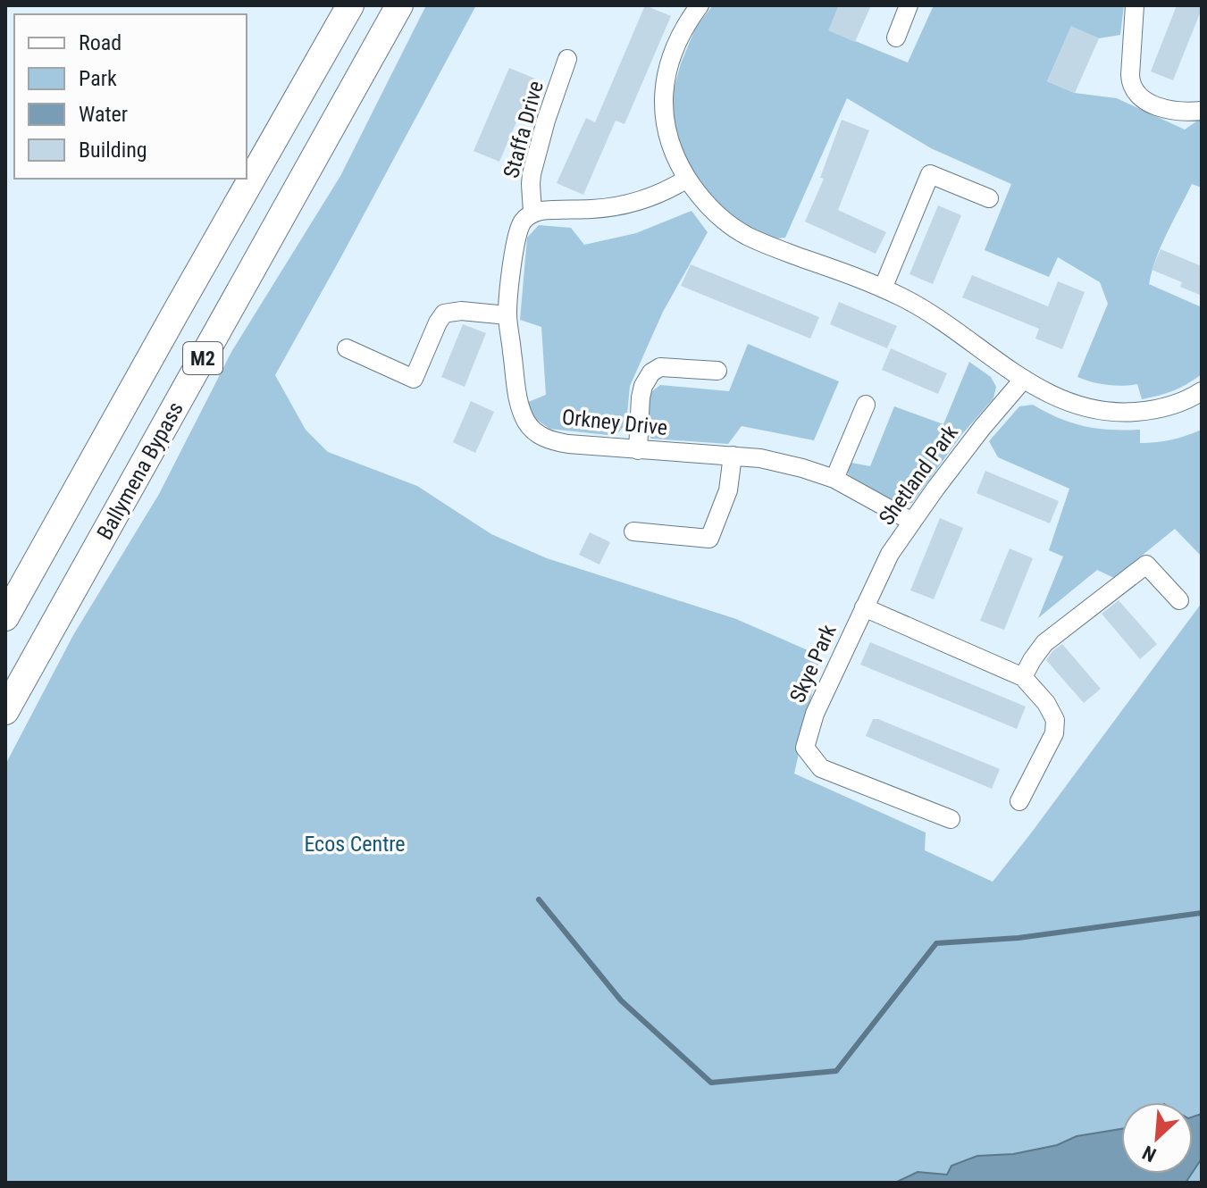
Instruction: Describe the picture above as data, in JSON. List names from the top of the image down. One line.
{"streets":{"highway":["M2","Ballymena Bypass"],"street":["Staffa Drive","Orkney Drive","Shetland Park","Skye Park"]},"crossings":[["Staffa Drive","Orkney Drive"],["Orkney Drive","Shetland Park"],["Shetland Park","Skye Park"]],"parks":["Ecos Centre"],"legend":["Road","Park","Water","Building"],"north":"bottom left"}
